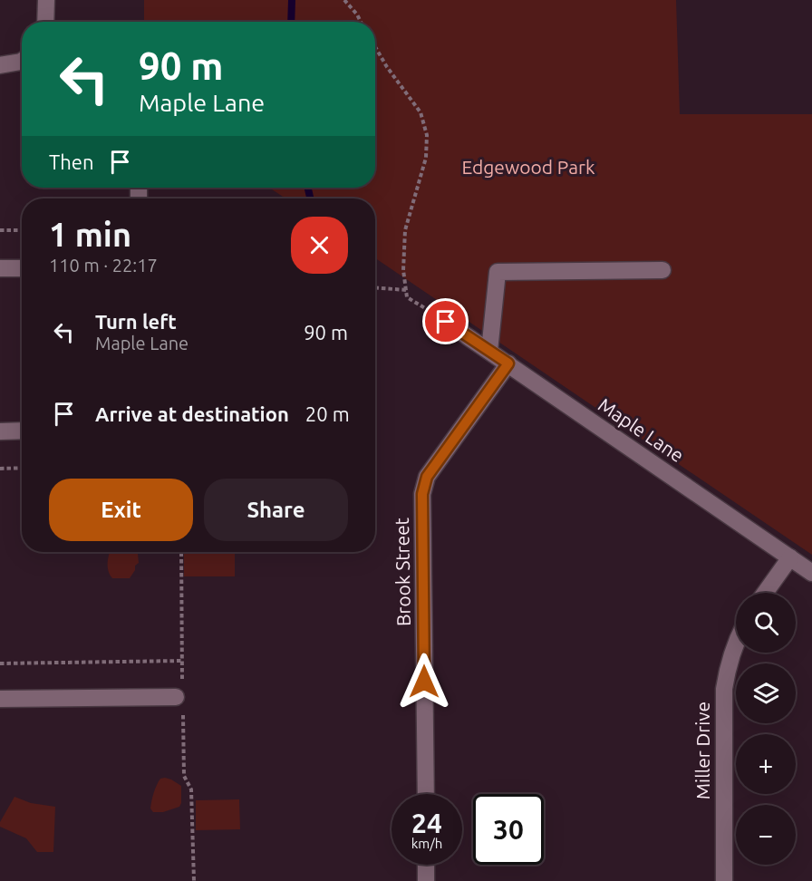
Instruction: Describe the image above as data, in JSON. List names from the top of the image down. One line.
{"streets":{"street":["Maple Lane","Brook Street","Miller Drive"]},"crossings":[["Maple Lane","Brook Street"]],"parks":["Edgewood Park"],"page":{"turn":["90 m","Maple Lane"],"then":"Then","heading":["1 min","110 m · 22:17"],"list":[{"name":"Turn left","note":"Maple Lane","value":"90 m"},{"name":"Arrive at destination","value":"20 m"}],"buttons":["Exit","Share"],"map_buttons":["+","−"],"speed":"24 km/h","limit":"30"}}
